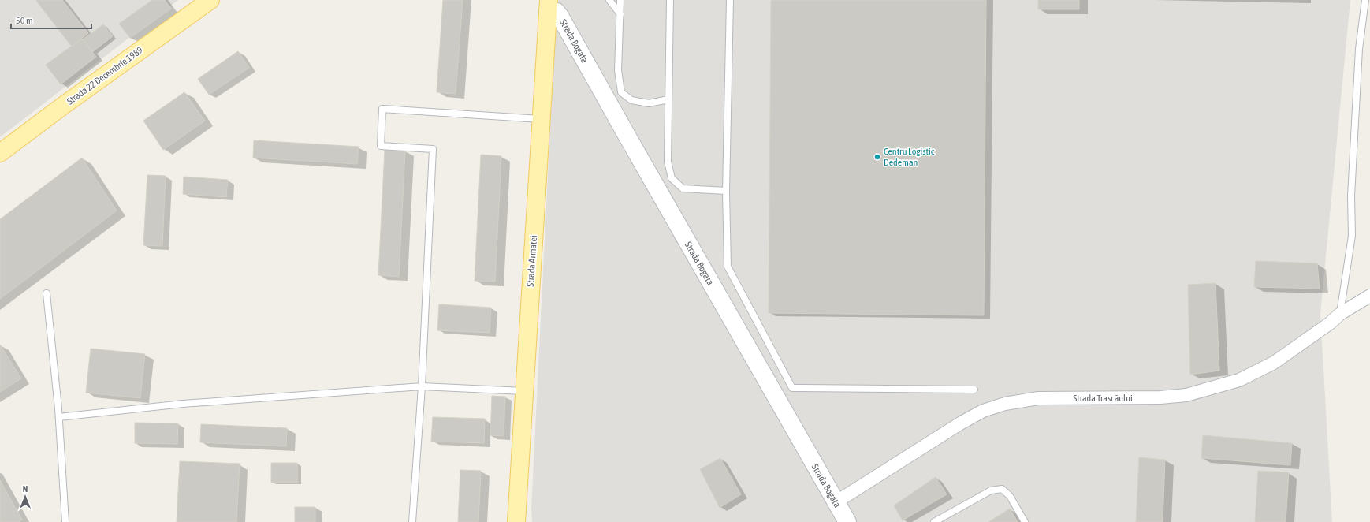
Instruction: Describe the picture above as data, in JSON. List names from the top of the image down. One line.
{"streets":{"main road":["Strada Bogata","Strada 22 Decembrie 1989","Strada Armatei"],"street":["Strada Trascăului"]},"crossings":[["Strada Bogata","Strada Armatei"],["Strada Bogata","Strada Trascăului"]],"places":["Centru Logistic Dedeman"],"scale_bar":"50 m","north":"top"}
